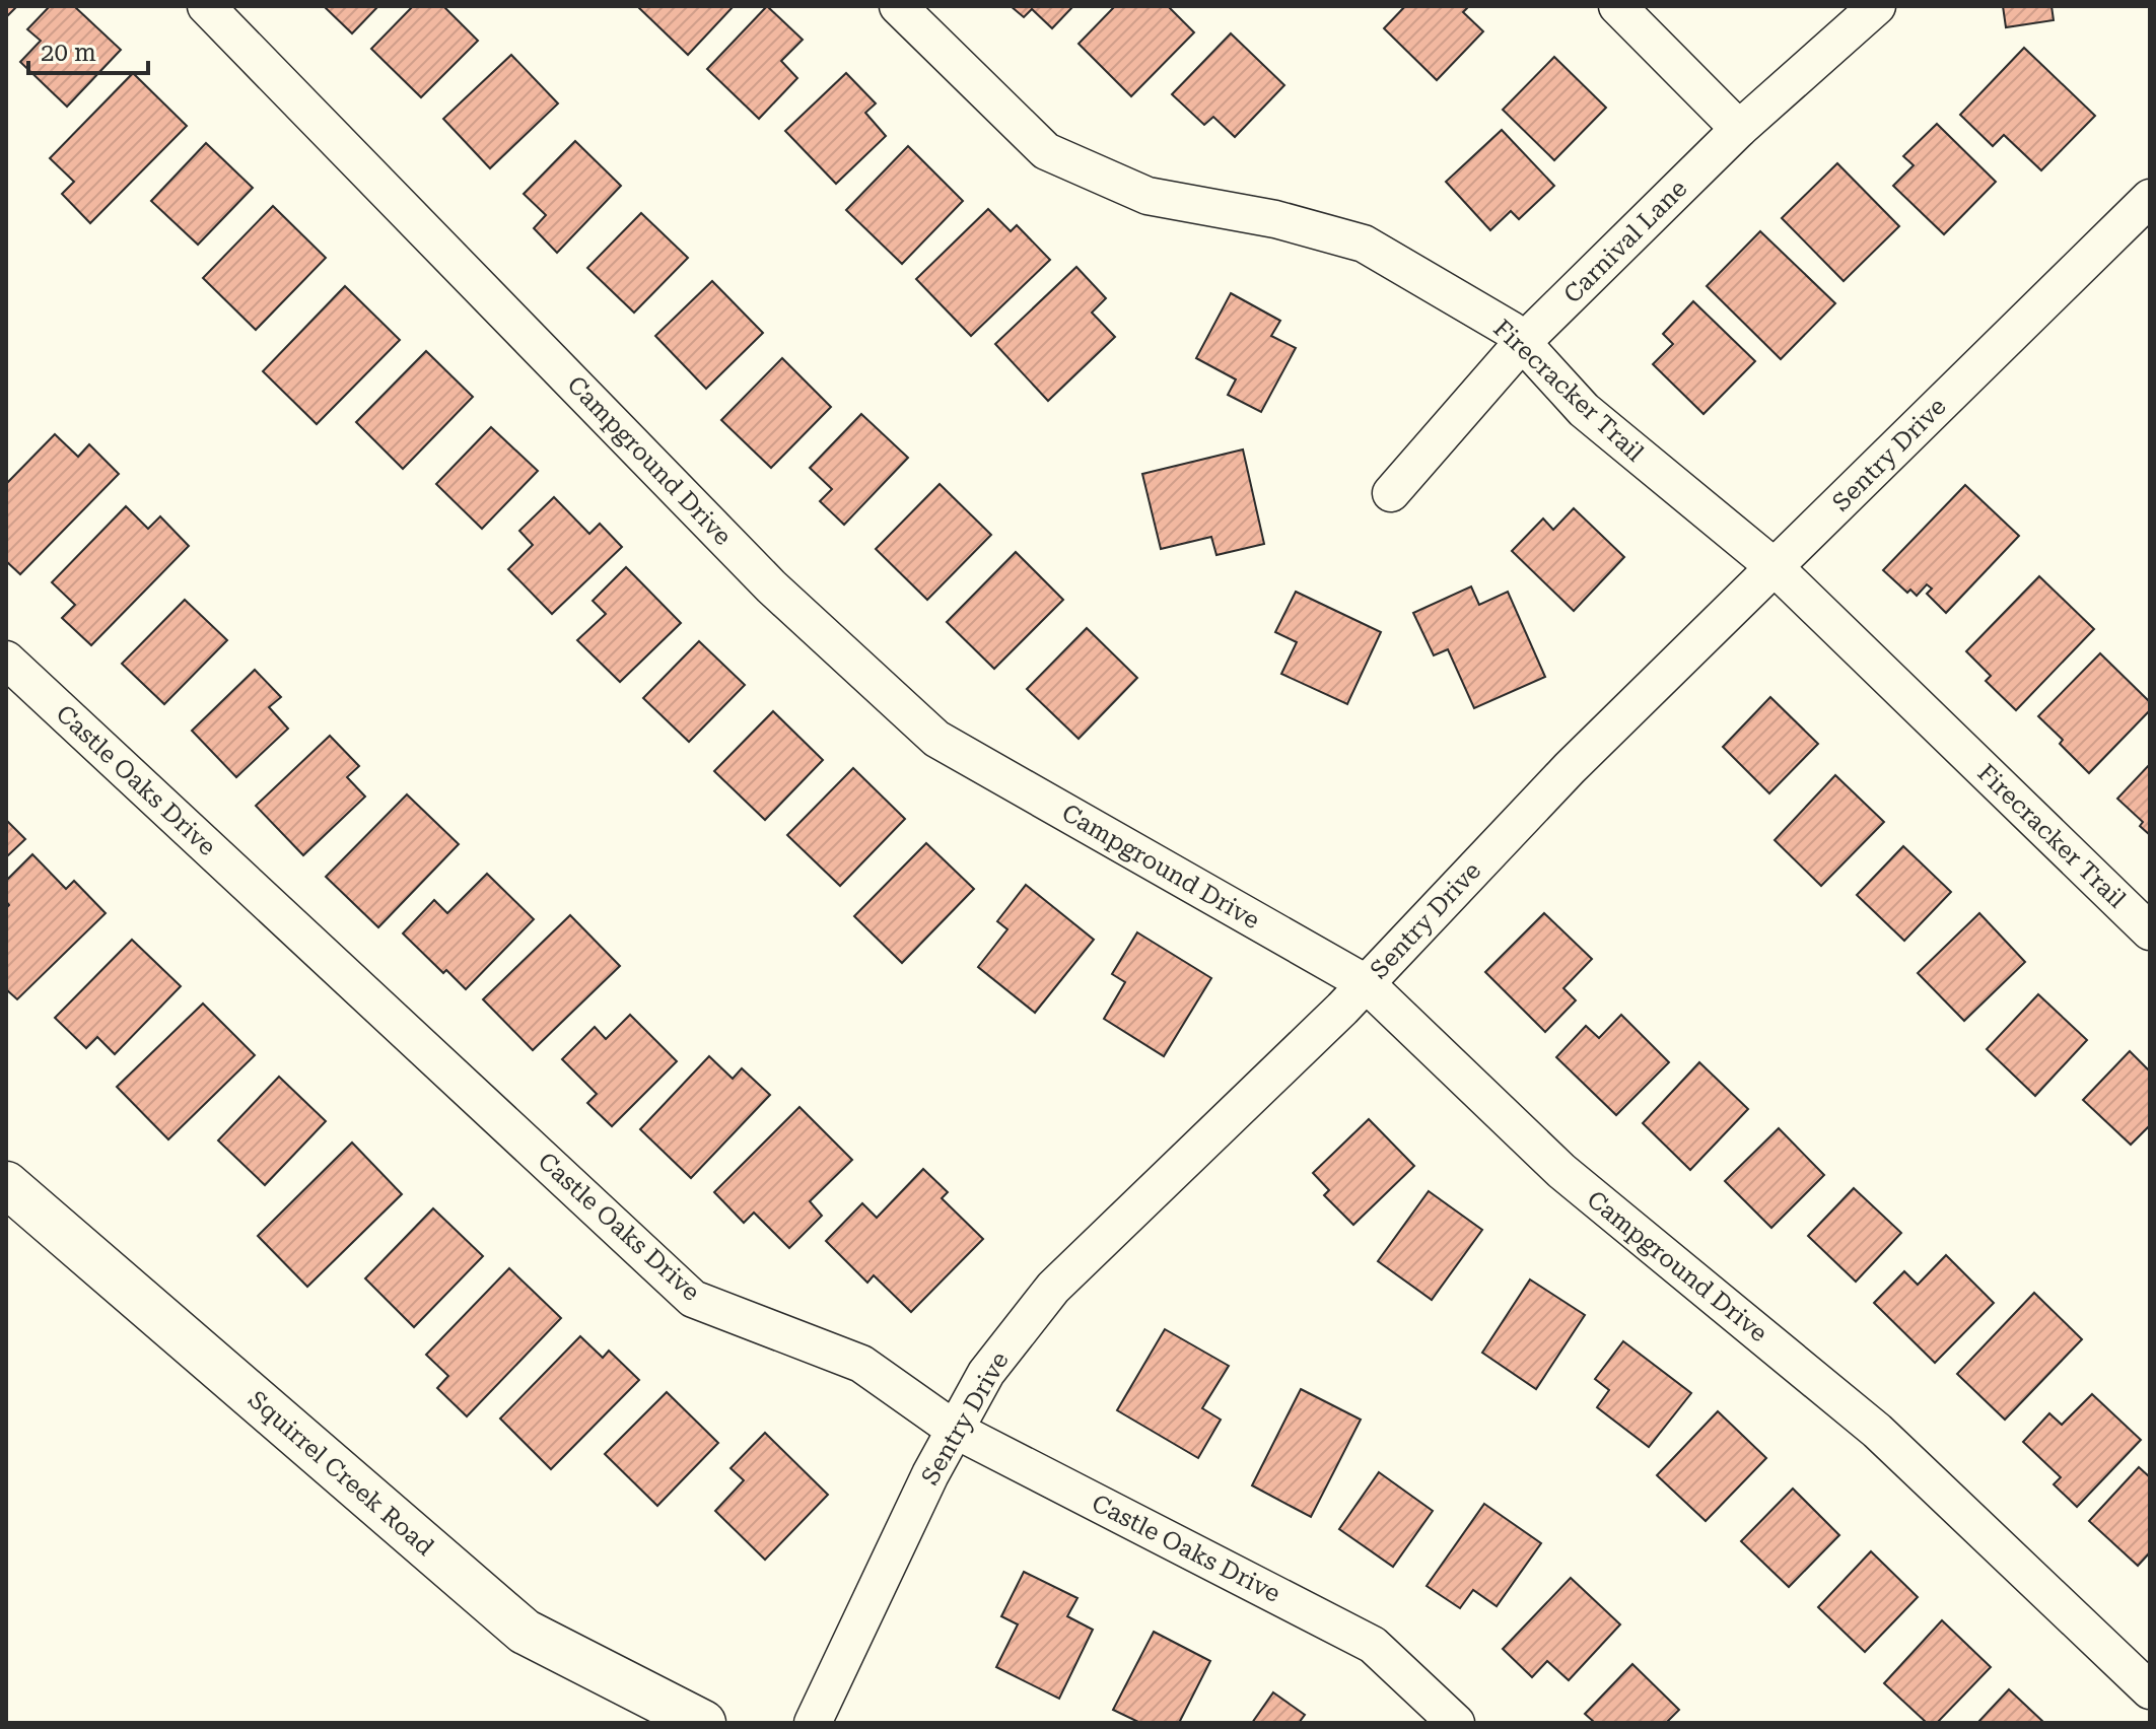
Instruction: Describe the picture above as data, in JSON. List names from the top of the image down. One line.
{"streets":{"street":["Carnival Lane","Firecracker Trail","Sentry Drive","Campground Drive","Castle Oaks Drive","Squirrel Creek Road"]},"crossings":[["Carnival Lane","Firecracker Trail"],["Firecracker Trail","Sentry Drive"],["Sentry Drive","Campground Drive"],["Sentry Drive","Castle Oaks Drive"]],"scale_bar":"20 m"}
